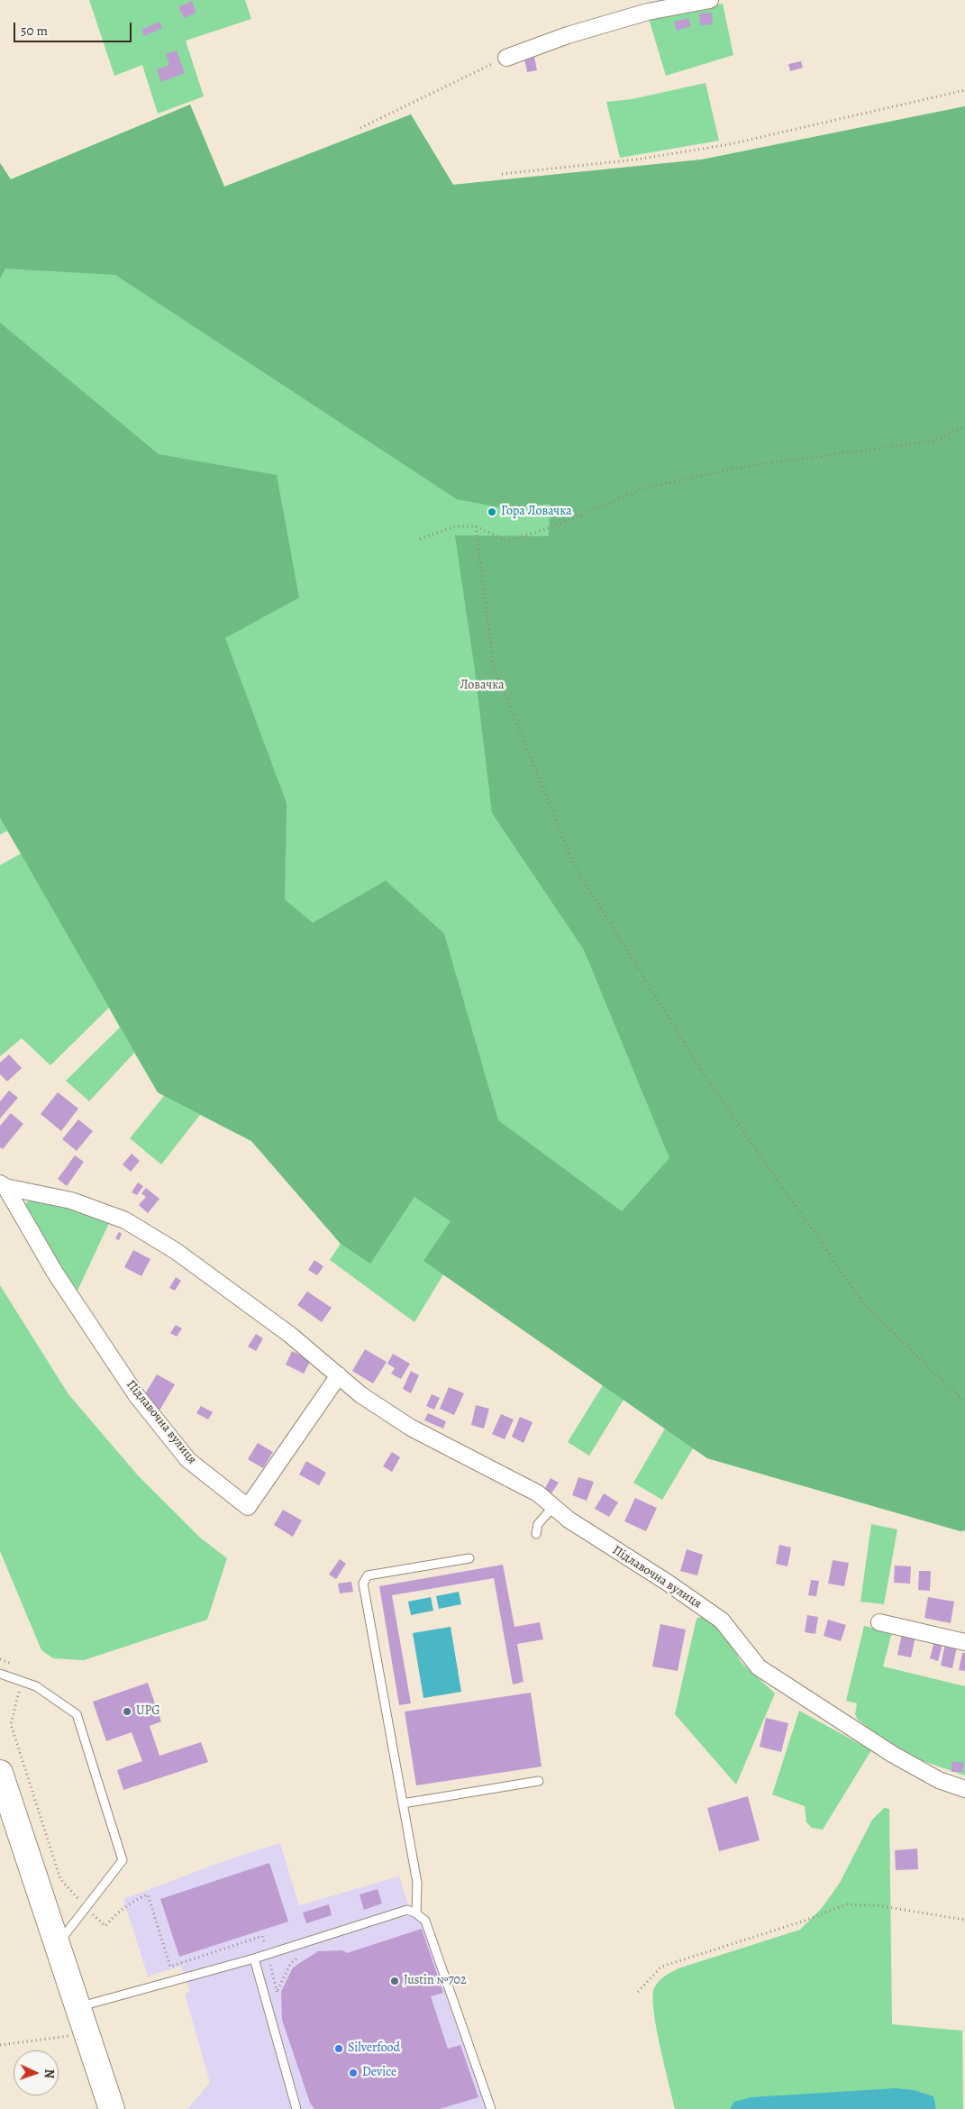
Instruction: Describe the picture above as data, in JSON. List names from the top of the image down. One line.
{"streets":{"street":["Підлавочна вулиця"]},"parks":["Ловачка"],"places":["Гора Ловачка","UPG","Justin №702","Silverfood","Device"],"scale_bar":"50 m","north":"right"}
